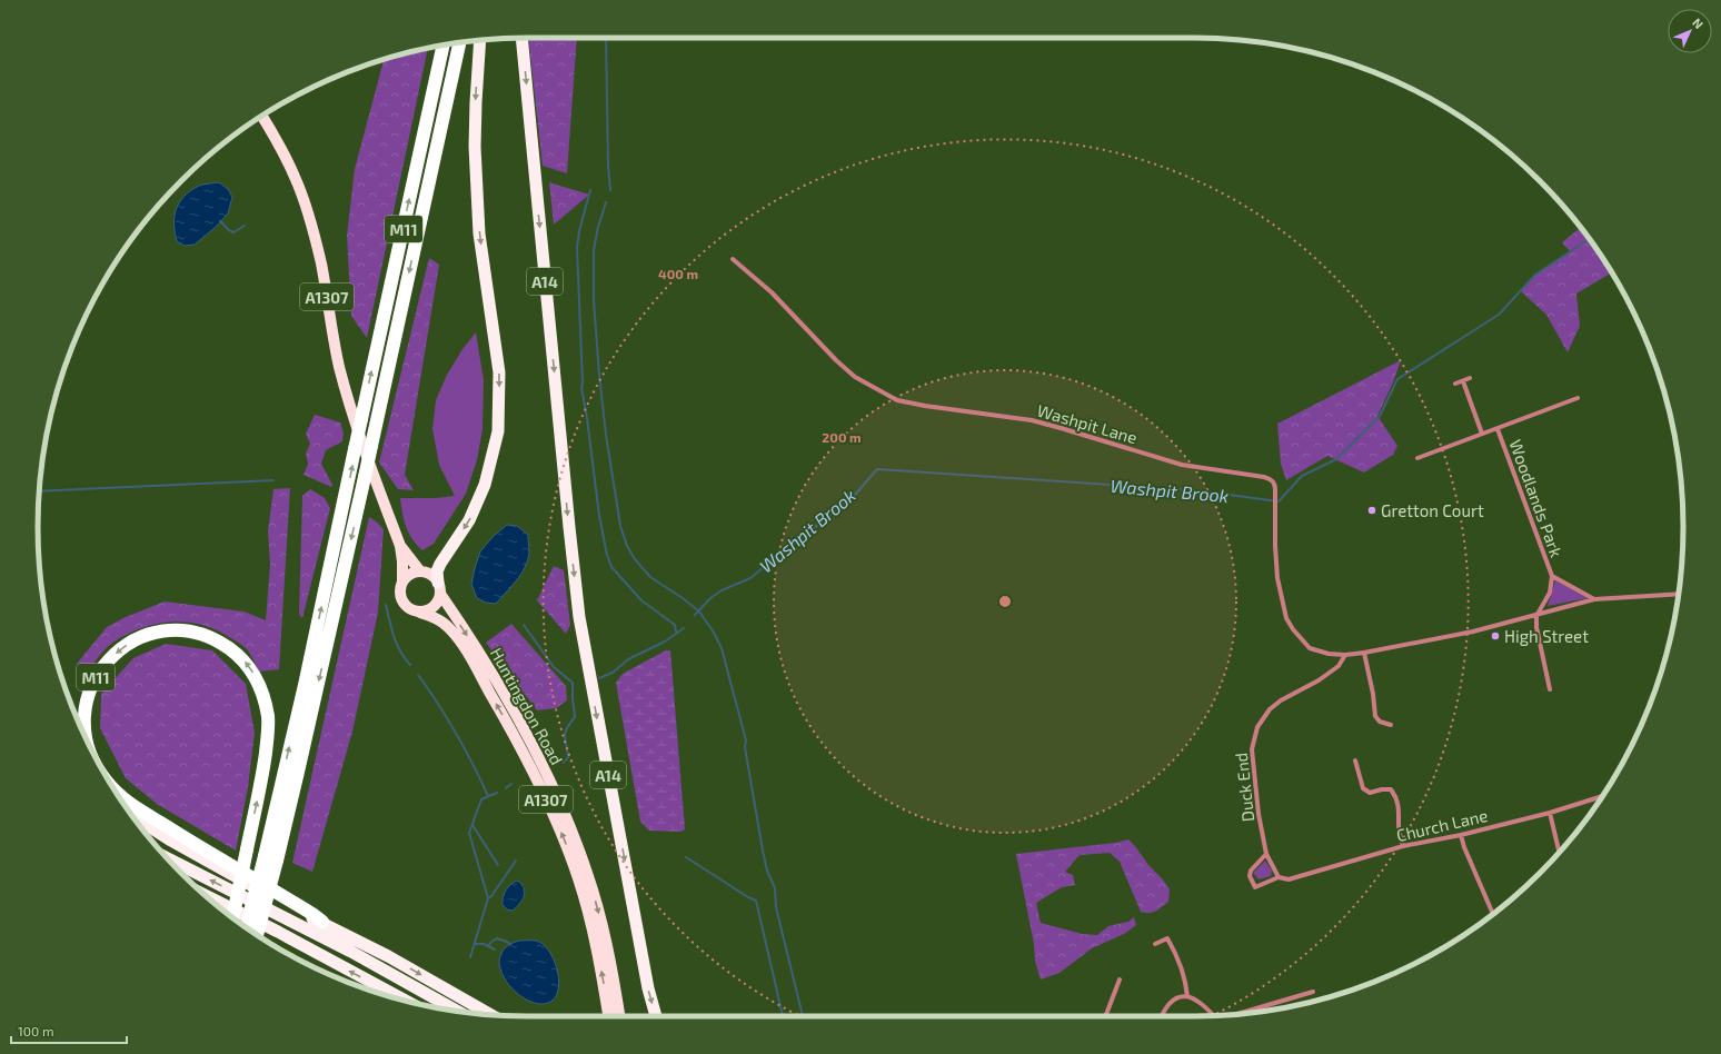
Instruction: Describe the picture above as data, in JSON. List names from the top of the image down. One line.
{"streets":{"highway":["M11","A14"],"main road":["A1307","Huntingdon Road"],"street":["Washpit Lane","Woodlands Park","Duck End","Church Lane"]},"crossings":[["A1307","Huntingdon Road"],["Washpit Lane","Duck End"],["Duck End","Church Lane"]],"water":["Washpit Brook"],"places":["Gretton Court","High Street"],"scale_bar":"100 m","north":"top right","rings":["400 m","200 m"]}
